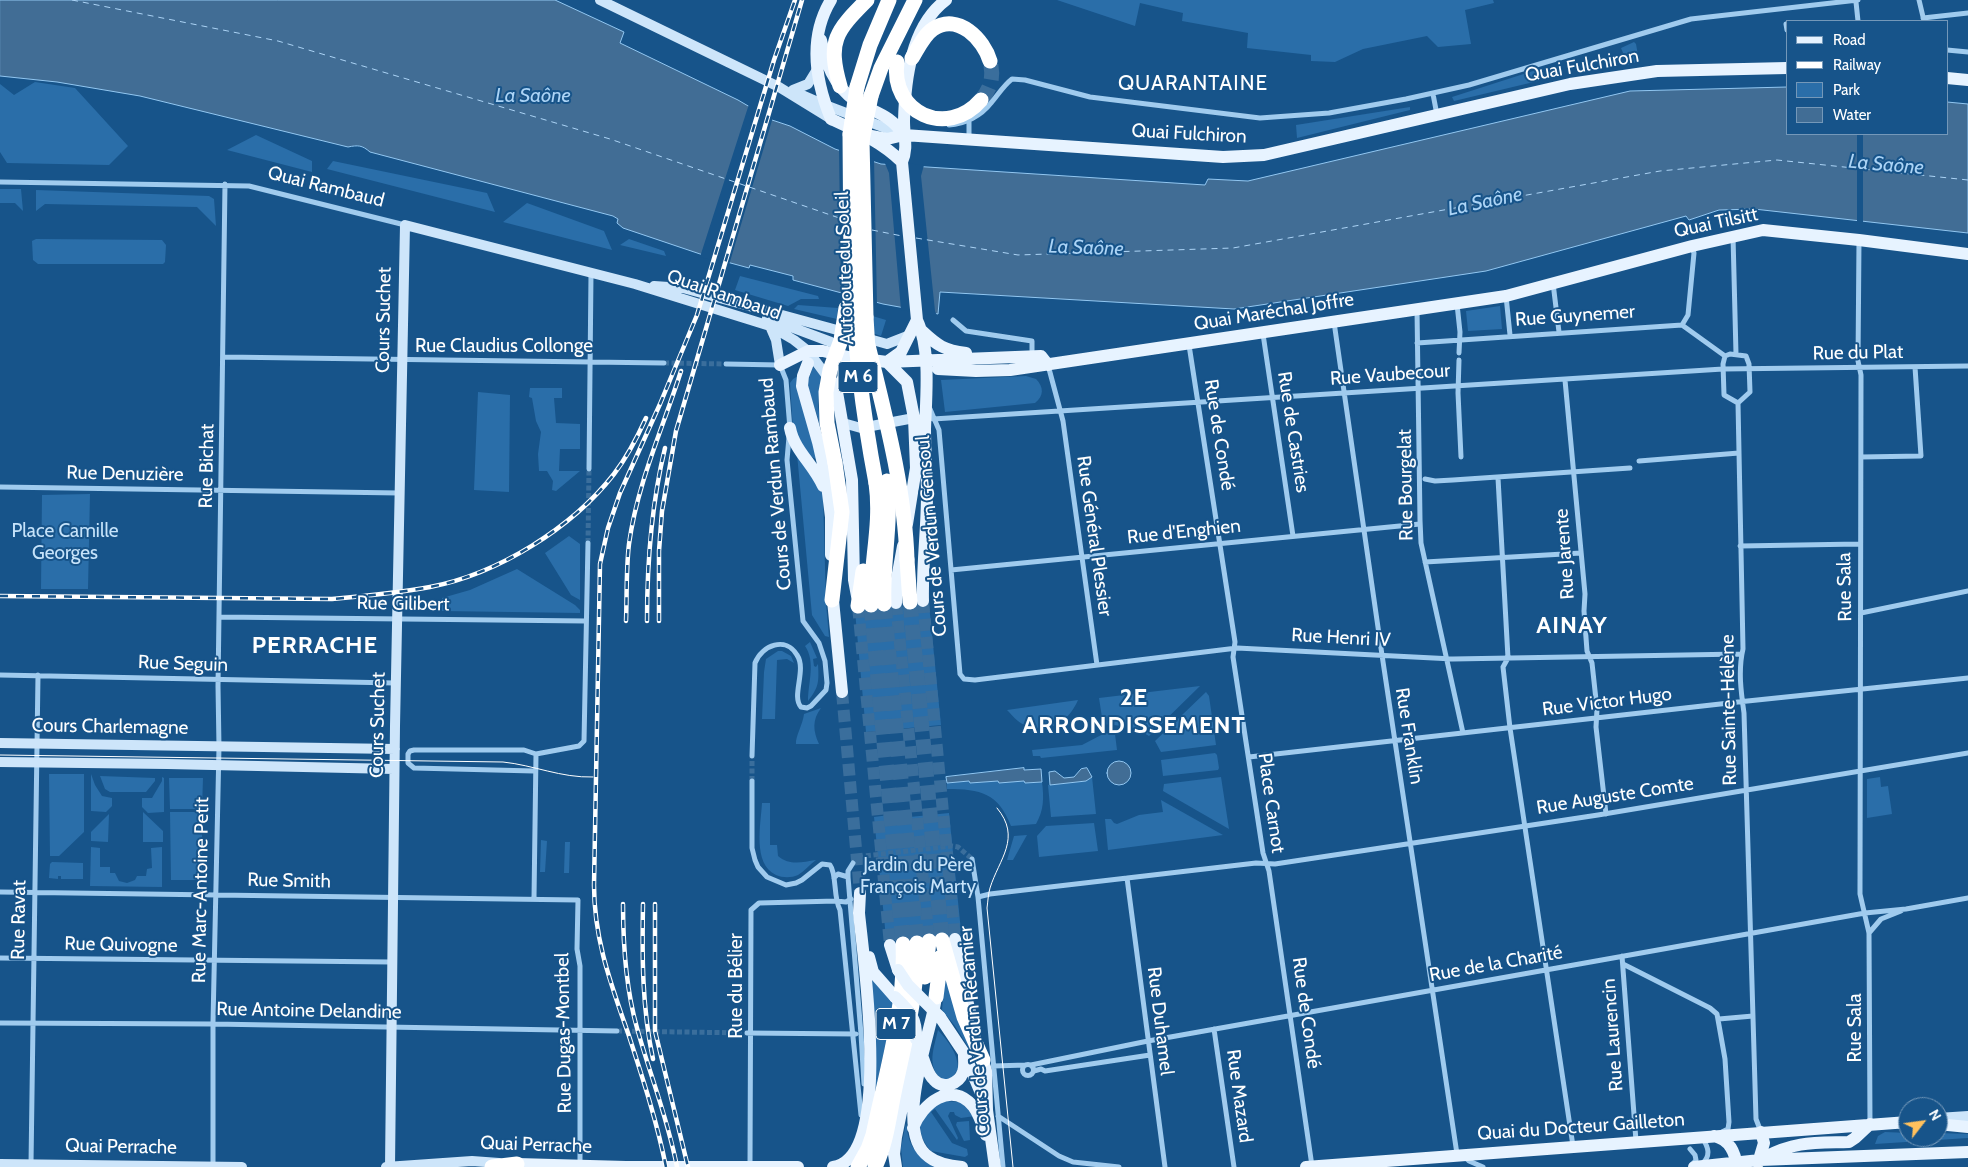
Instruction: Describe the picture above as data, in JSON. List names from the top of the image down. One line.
{"streets":{"highway":["Autoroute du Soleil","M 6","M 7"],"main road":["Quai Fulchiron","Quai Tilsitt","Quai Maréchal Joffre","Quai du Docteur Gailleton","Quai Perrache"],"street":["Quai Rambaud","Rue Guynemer","Cours Suchet","Rue Claudius Collonge","Rue du Plat","Rue Vaubecour","Rue de Castries","Rue de Condé","Rue Bichat","Rue Denuzière","Cours de Verdun Rambaud","Rue Bourgelat","Rue d'Enghien","Cours de Verdun Gensoul","Rue Général Plessier","Rue Jarente","Rue Sala","Rue Gilibert","Rue Henri IV","Rue Seguin","Rue Victor Hugo","Rue Sainte-Hélène","Cours Charlemagne","Rue Franklin","Rue Auguste Comte","Place Carnot","Rue Smith","Rue Marc-Antoine Petit","Rue Ravat","Rue Quivogne","Rue de la Charité","Rue du Bélier","Rue Antoine Delandine","Rue Duhamel","Cours de Verdun Récamier","Rue Dugas-Montbel","Rue Laurencin","Rue Mazard"]},"crossings":[["Quai Rambaud","Cours Suchet"],["Quai Rambaud","Rue Bichat"],["Quai Tilsitt","Quai Maréchal Joffre"],["Quai Tilsitt","Rue Sala"],["Quai Maréchal Joffre","Rue de Castries"],["Quai Maréchal Joffre","Rue de Condé"],["Quai Maréchal Joffre","Rue Bourgelat"],["Quai Maréchal Joffre","Rue Général Plessier"],["Quai Maréchal Joffre","Rue Franklin"],["Rue Guynemer","Rue Bourgelat"],["Cours Suchet","Rue Claudius Collonge"],["Cours Suchet","Rue Denuzière"],["Cours Suchet","Rue Gilibert"],["Cours Suchet","Rue Seguin"],["Cours Suchet","Cours Charlemagne"],["Cours Suchet","Rue Smith"],["Cours Suchet","Rue Quivogne"],["Cours Suchet","Rue Antoine Delandine"],["Cours Suchet","Quai Perrache"],["Rue Claudius Collonge","Rue Bichat"],["Rue du Plat","Rue Vaubecour"],["Rue du Plat","Rue Sala"],["Rue Vaubecour","Rue de Castries"],["Rue Vaubecour","Rue de Condé"],["Rue Vaubecour","Rue Bourgelat"],["Rue Vaubecour","Cours de Verdun Gensoul"],["Rue Vaubecour","Rue Général Plessier"],["Rue Vaubecour","Rue Jarente"],["Rue Vaubecour","Rue Franklin"],["Rue de Castries","Rue d'Enghien"],["Rue de Condé","Rue d'Enghien"],["Rue de Condé","Rue Henri IV"],["Rue de Condé","Rue Auguste Comte"],["Rue de Condé","Place Carnot"],["Rue de Condé","Rue de la Charité"],["Rue de Condé","Quai du Docteur Gailleton"],["Rue Bichat","Rue Denuzière"],["Rue Bichat","Rue Gilibert"],["Rue Bichat","Rue Seguin"],["Rue Bichat","Cours Charlemagne"],["Rue Bourgelat","Rue d'Enghien"],["Rue Bourgelat","Rue Henri IV"],["Rue Bourgelat","Rue Victor Hugo"],["Rue d'Enghien","Cours de Verdun Gensoul"],["Rue d'Enghien","Rue Général Plessier"],["Rue d'Enghien","Rue Franklin"],["Cours de Verdun Gensoul","Rue Général Plessier"],["Rue Jarente","Rue Henri IV"],["Rue Jarente","Rue Victor Hugo"],["Rue Jarente","Rue Auguste Comte"],["Rue Sala","Rue Victor Hugo"],["Rue Sala","Rue Auguste Comte"],["Rue Sala","Rue de la Charité"],["Rue Sala","Quai du Docteur Gailleton"],["Rue Henri IV","Rue Sainte-Hélène"],["Rue Henri IV","Rue Franklin"],["Rue Henri IV","Place Carnot"],["Rue Seguin","Rue Ravat"],["Rue Victor Hugo","Rue Sainte-Hélène"],["Rue Victor Hugo","Rue Franklin"],["Rue Victor Hugo","Place Carnot"],["Rue Sainte-Hélène","Rue Auguste Comte"],["Rue Sainte-Hélène","Rue de la Charité"],["Rue Sainte-Hélène","Quai du Docteur Gailleton"],["Cours Charlemagne","Rue Marc-Antoine Petit"],["Cours Charlemagne","Rue Ravat"],["Rue Franklin","Rue Auguste Comte"],["Rue Franklin","Rue de la Charité"],["Rue Franklin","Quai du Docteur Gailleton"],["Rue Auguste Comte","Place Carnot"],["Place Carnot","Rue Duhamel"],["Place Carnot","Cours de Verdun Récamier"],["Rue Smith","Rue Marc-Antoine Petit"],["Rue Smith","Rue Ravat"],["Rue Smith","Rue Dugas-Montbel"],["Rue Marc-Antoine Petit","Rue Quivogne"],["Rue Marc-Antoine Petit","Rue Antoine Delandine"],["Rue Marc-Antoine Petit","Quai Perrache"],["Rue Ravat","Rue Quivogne"],["Rue Ravat","Rue Antoine Delandine"],["Rue Ravat","Quai Perrache"],["Rue de la Charité","Rue Duhamel"],["Rue de la Charité","Cours de Verdun Récamier"],["Rue de la Charité","Rue Laurencin"],["Rue de la Charité","Rue Mazard"],["Rue du Bélier","Quai Perrache"],["Rue Antoine Delandine","Rue Dugas-Montbel"],["Rue Dugas-Montbel","Quai Perrache"],["Rue Laurencin","Quai du Docteur Gailleton"]],"districts":["QUARANTAINE","AINAY","PERRACHE","2E ARRONDISSEMENT"],"water":["La Saône"],"parks":["Place Camille Georges","Jardin du Père François Marty"],"legend":["Road","Railway","Park","Water"],"north":"top right"}
